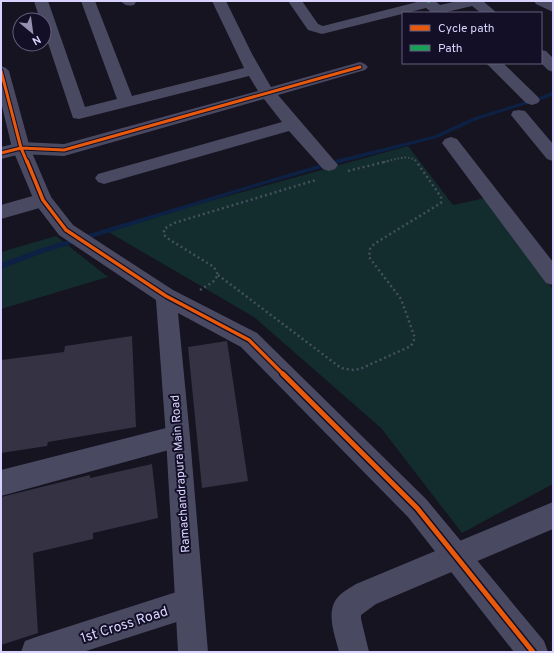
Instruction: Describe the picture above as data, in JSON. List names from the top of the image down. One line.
{"streets":{"street":["Ramachandrapura Main Road","1st Cross Road"]},"crossings":[["Ramachandrapura Main Road","1st Cross Road"]],"legend":["Cycle path","Path"],"north":"bottom right"}
